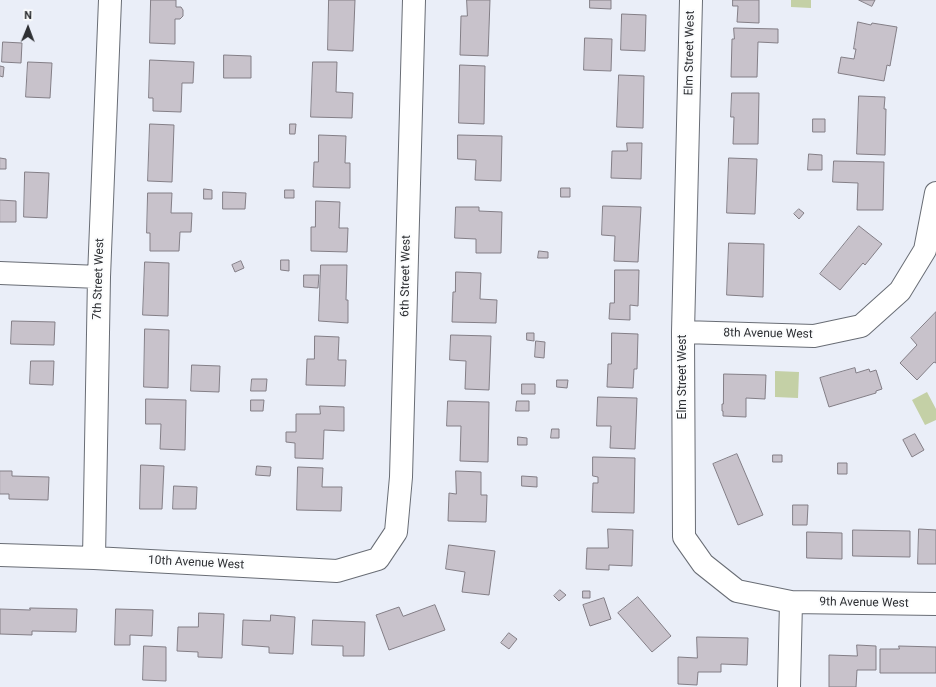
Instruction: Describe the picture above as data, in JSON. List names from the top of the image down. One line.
{"streets":{"street":["Elm Street West","6th Street West","7th Street West","8th Avenue West","10th Avenue West","9th Avenue West"]},"crossings":[["Elm Street West","8th Avenue West"],["Elm Street West","9th Avenue West"],["6th Street West","10th Avenue West"],["7th Street West","10th Avenue West"]],"north":"top"}
